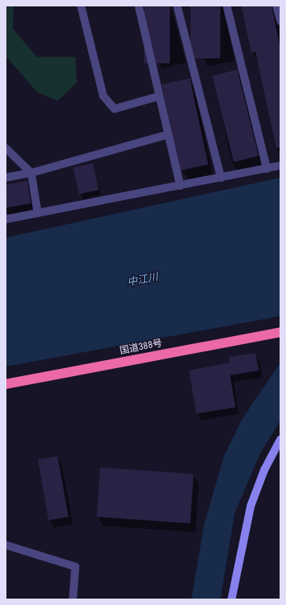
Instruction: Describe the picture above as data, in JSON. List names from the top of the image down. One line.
{"streets":{"highway":["国道388号"]},"water":["中江川"]}
